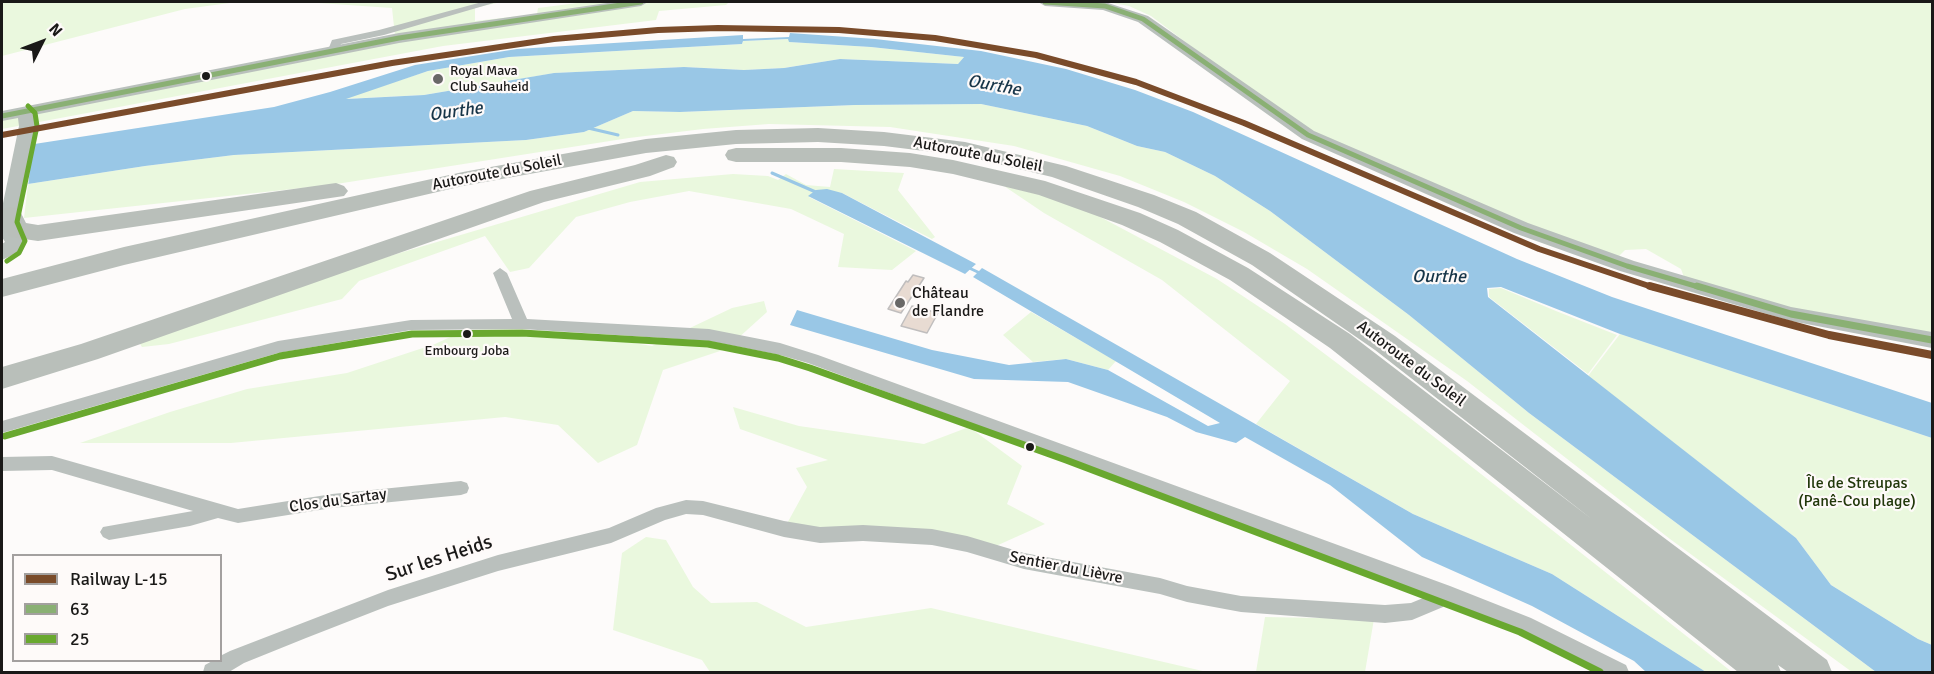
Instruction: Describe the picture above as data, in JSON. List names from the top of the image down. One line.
{"streets":{"highway":["Autoroute du Soleil"],"street":["Clos du Sartay","Sur les Heids","Sentier du Lièvre"]},"crossings":[["Sur les Heids","Sentier du Lièvre"]],"water":["Ourthe"],"parks":["Île de Streupas (Panê-Cou plage)"],"places":["Royal Mava Club Sauheid","Château de Flandre","Embourg Joba"],"lines":["transit line 63","rail line L-15","transit line 25"],"legend":["Railway L-15","63","25"],"north":"top right"}
